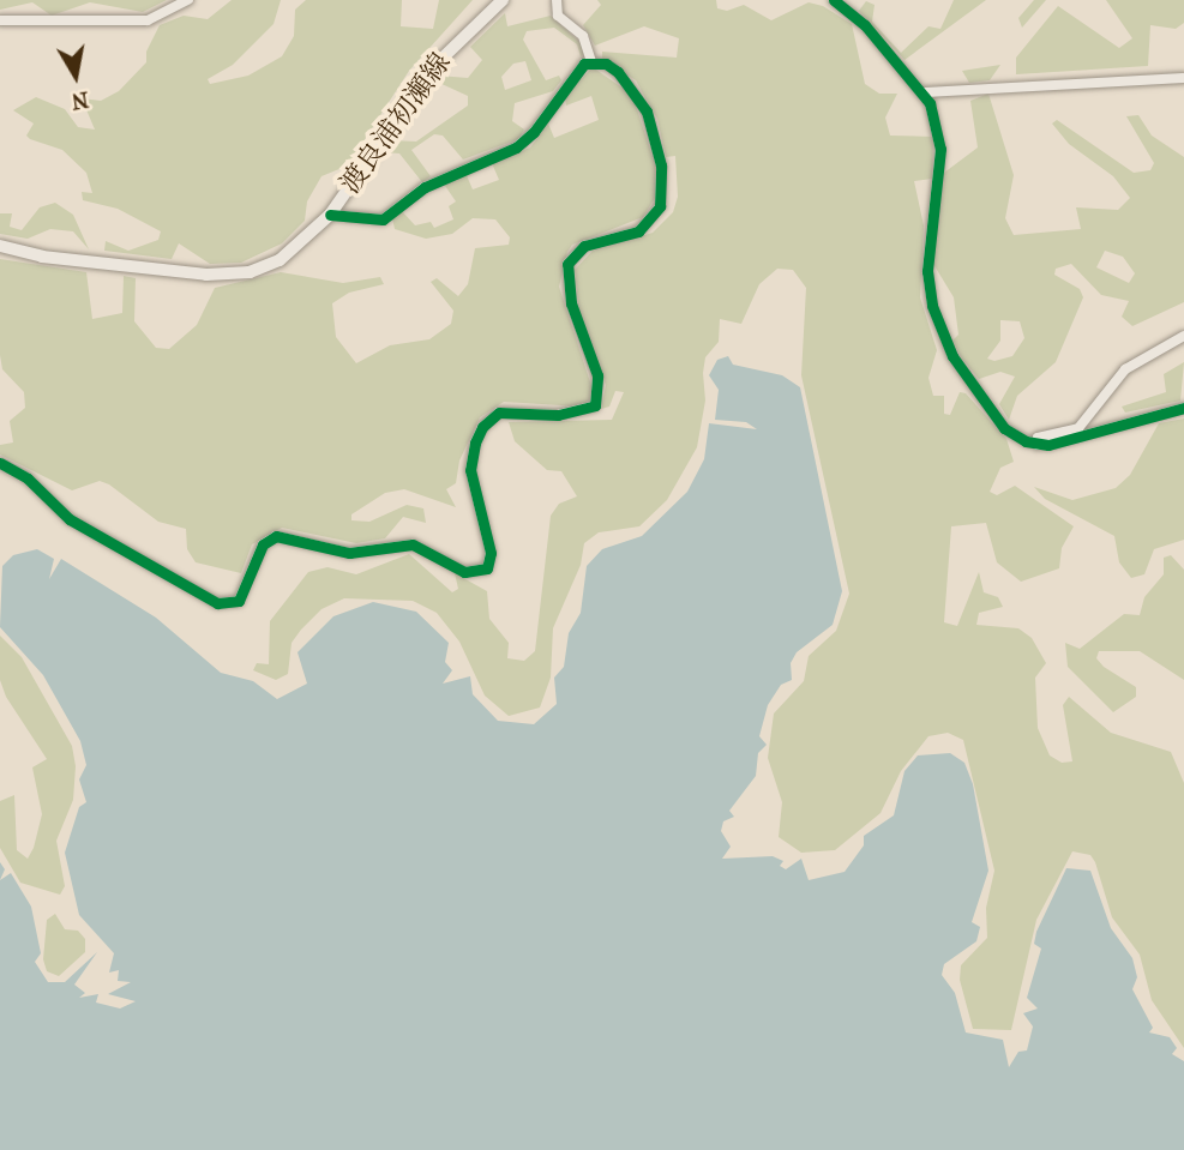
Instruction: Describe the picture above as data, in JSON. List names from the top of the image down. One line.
{"streets":{"main road":["渡良浦初瀬線"]},"north":"bottom"}
